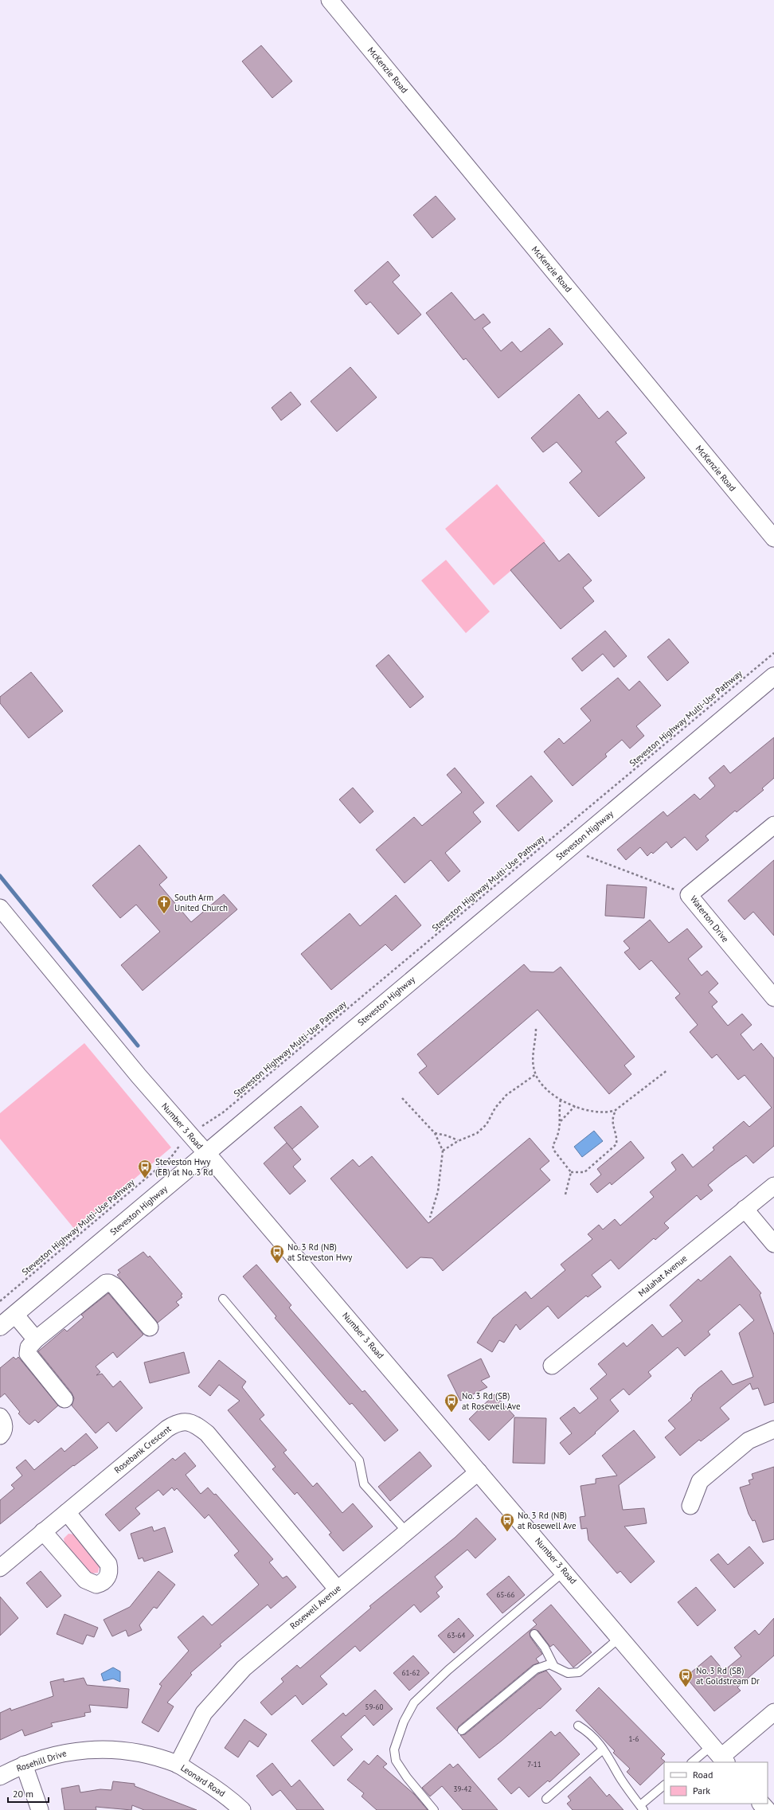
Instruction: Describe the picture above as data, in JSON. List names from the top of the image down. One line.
{"streets":{"main road":["Steveston Highway","Number 3 Road"],"street":["McKenzie Road","Waterton Drive","Malahat Avenue","Rosebank Crescent","Rosewell Avenue","Rosehill Drive","Leonard Road"],"path":["Steveston Highway Multi-Use Pathway"]},"crossings":[["Steveston Highway","Number 3 Road"],["Number 3 Road","Rosewell Avenue"],["Rosebank Crescent","Rosewell Avenue"],["Rosewell Avenue","Rosehill Drive"],["Rosewell Avenue","Leonard Road"],["Rosehill Drive","Leonard Road"]],"places":{"church":["South Arm United Church"],"bus stop":["Steveston Hwy (EB) at No. 3 Rd","No. 3 Rd (NB) at Steveston Hwy","No. 3 Rd (SB) at Rosewell Ave","No. 3 Rd (NB) at Rosewell Ave","No. 3 Rd (SB) at Goldstream Dr"]},"house_numbers":["65-66","63-64","61-62","59-60","1-6","7-11","39-42"],"legend":["Road","Park"],"scale_bar":"20 m"}
